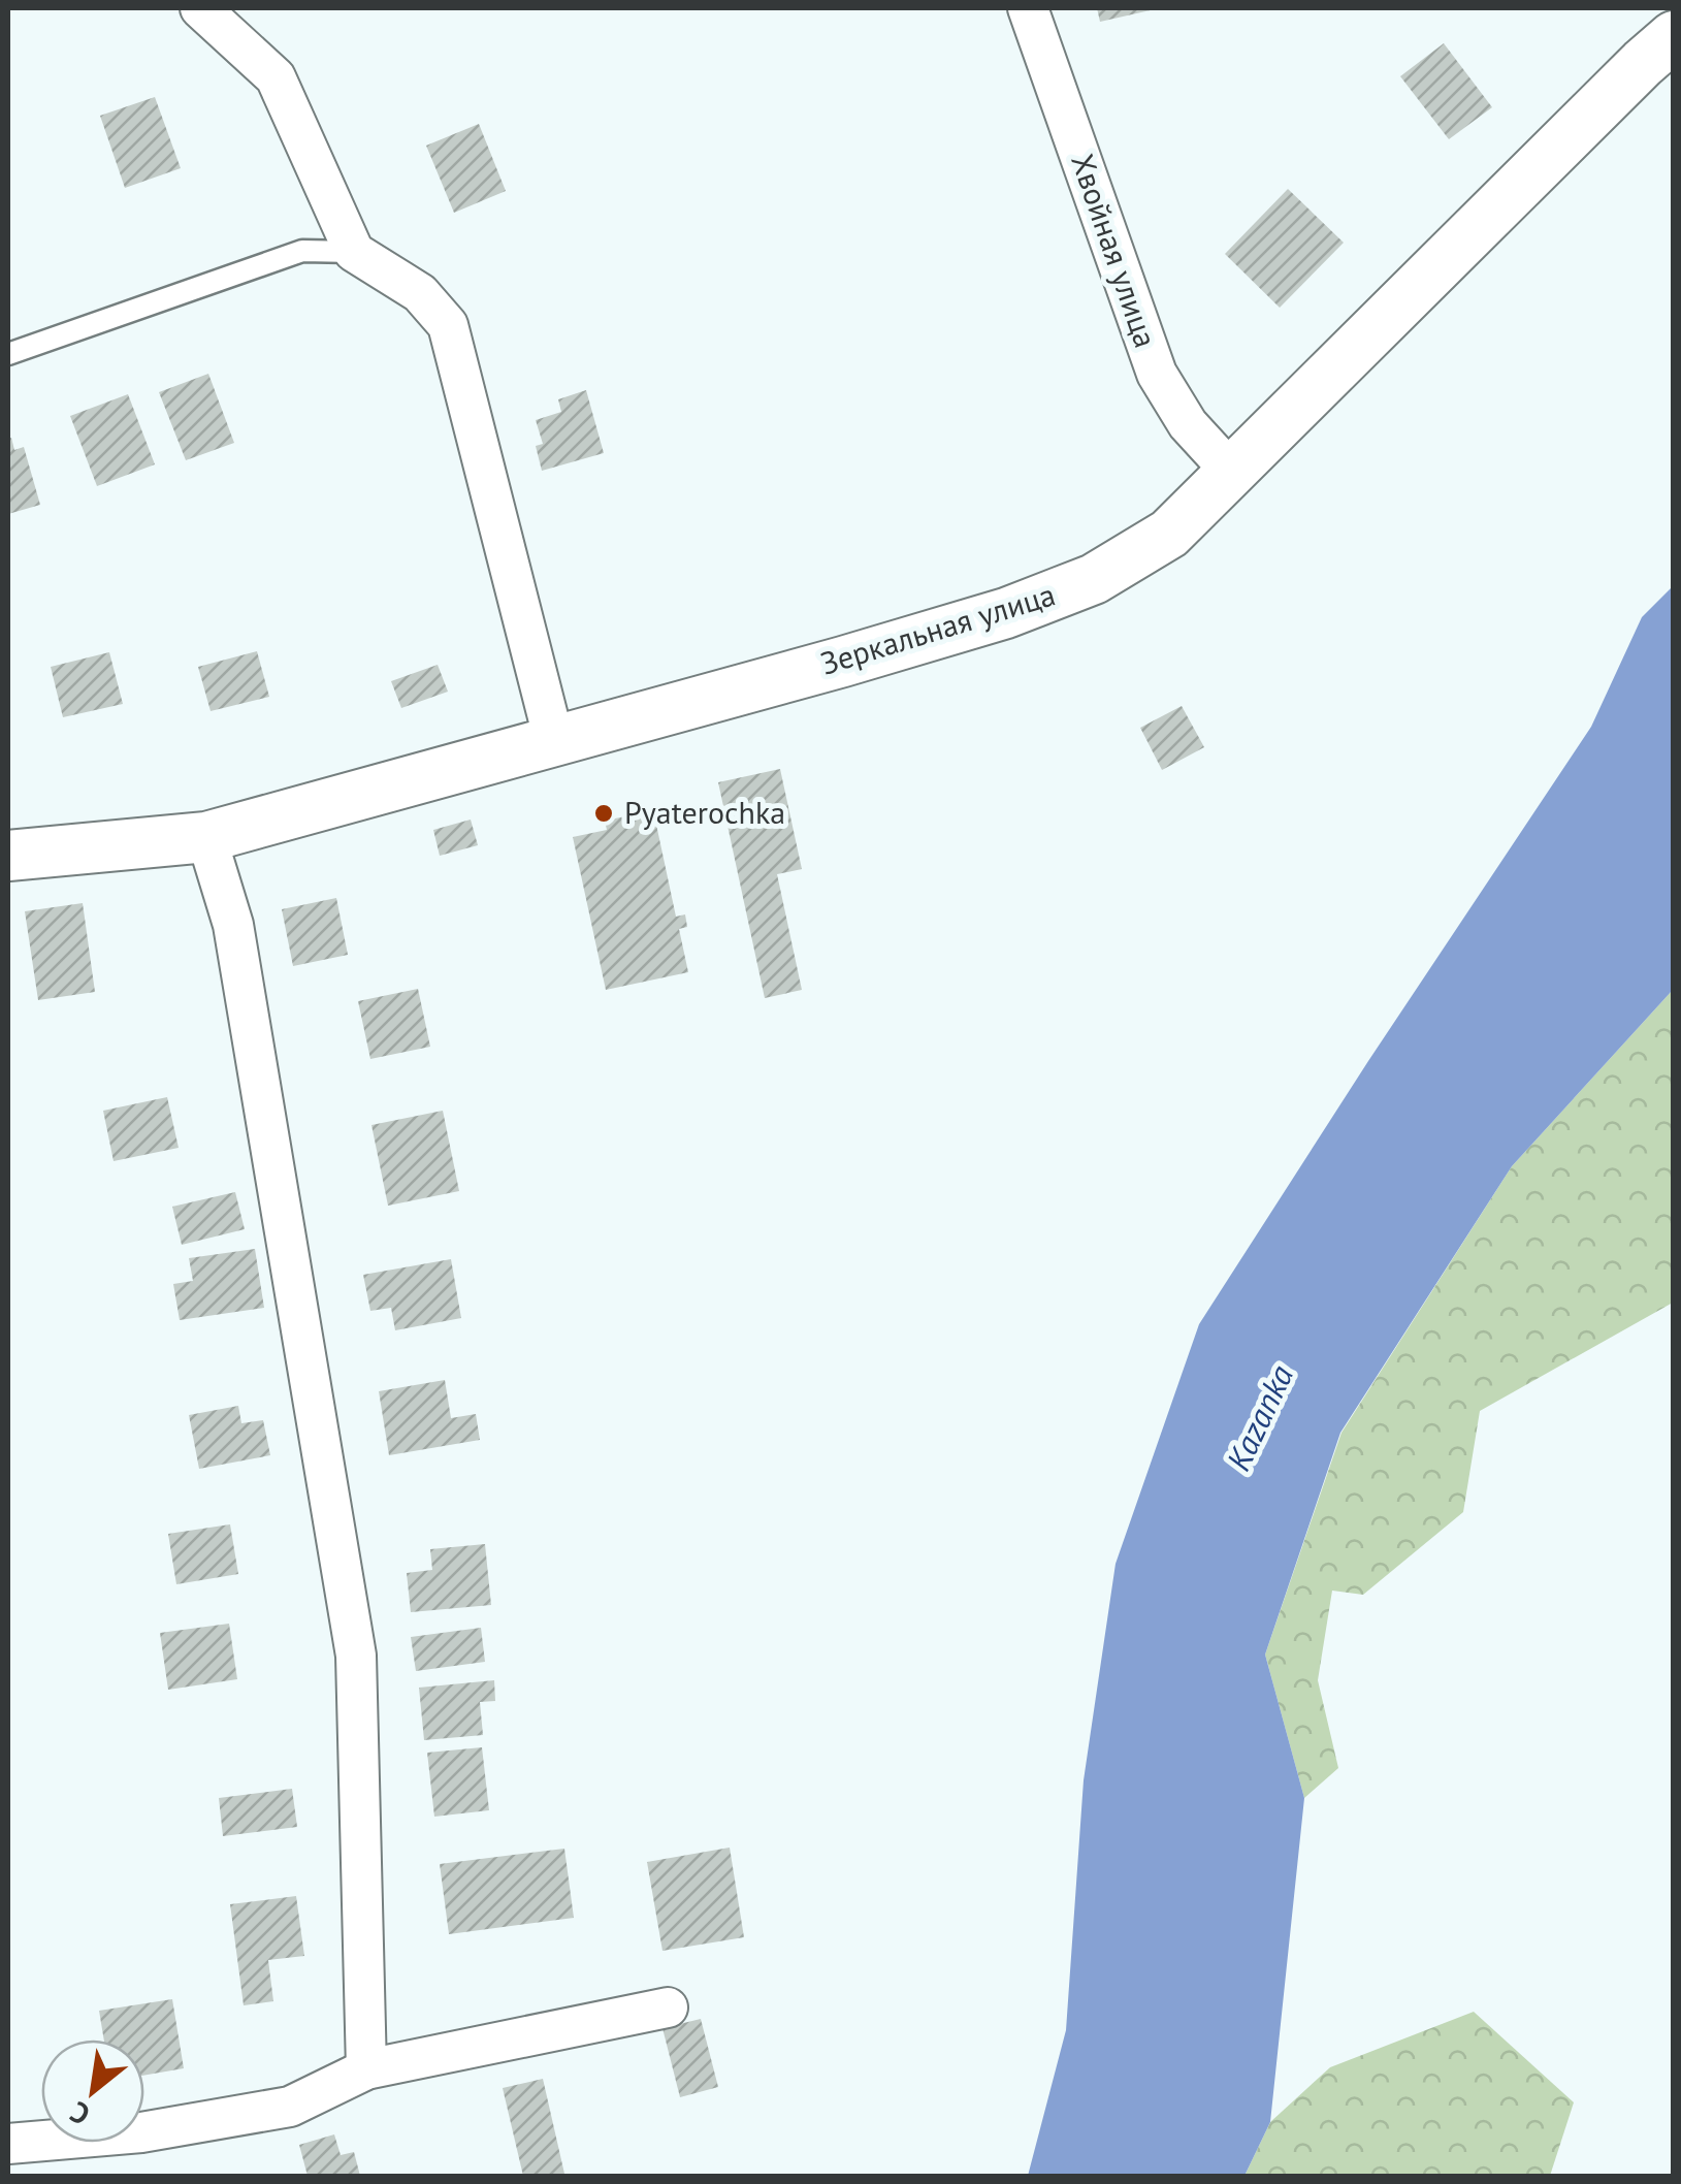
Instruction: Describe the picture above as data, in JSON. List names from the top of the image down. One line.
{"streets":{"street":["Хвойная улица","Зеркальная улица"]},"crossings":[["Хвойная улица","Зеркальная улица"]],"water":["Kazanka"],"places":["Pyaterochka"],"north":"bottom left"}
